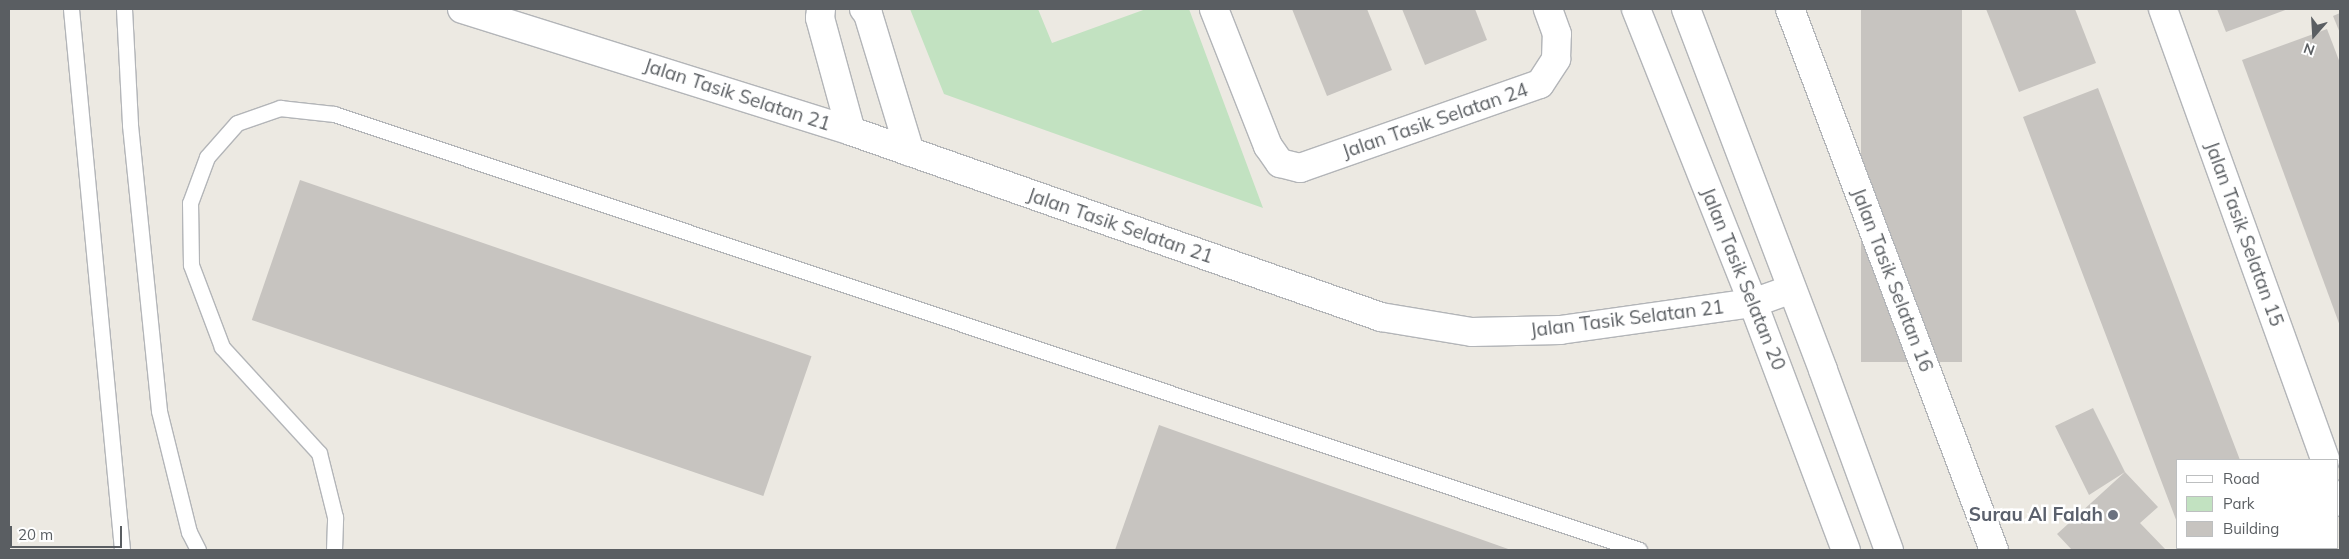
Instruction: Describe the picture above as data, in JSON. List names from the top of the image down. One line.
{"streets":{"street":["Jalan Tasik Selatan 21","Jalan Tasik Selatan 24","Jalan Tasik Selatan 15","Jalan Tasik Selatan 20","Jalan Tasik Selatan 16"]},"crossings":[["Jalan Tasik Selatan 21","Jalan Tasik Selatan 20"]],"places":["Surau Al Falah"],"legend":["Road","Park","Building"],"scale_bar":"20 m","north":"bottom"}
